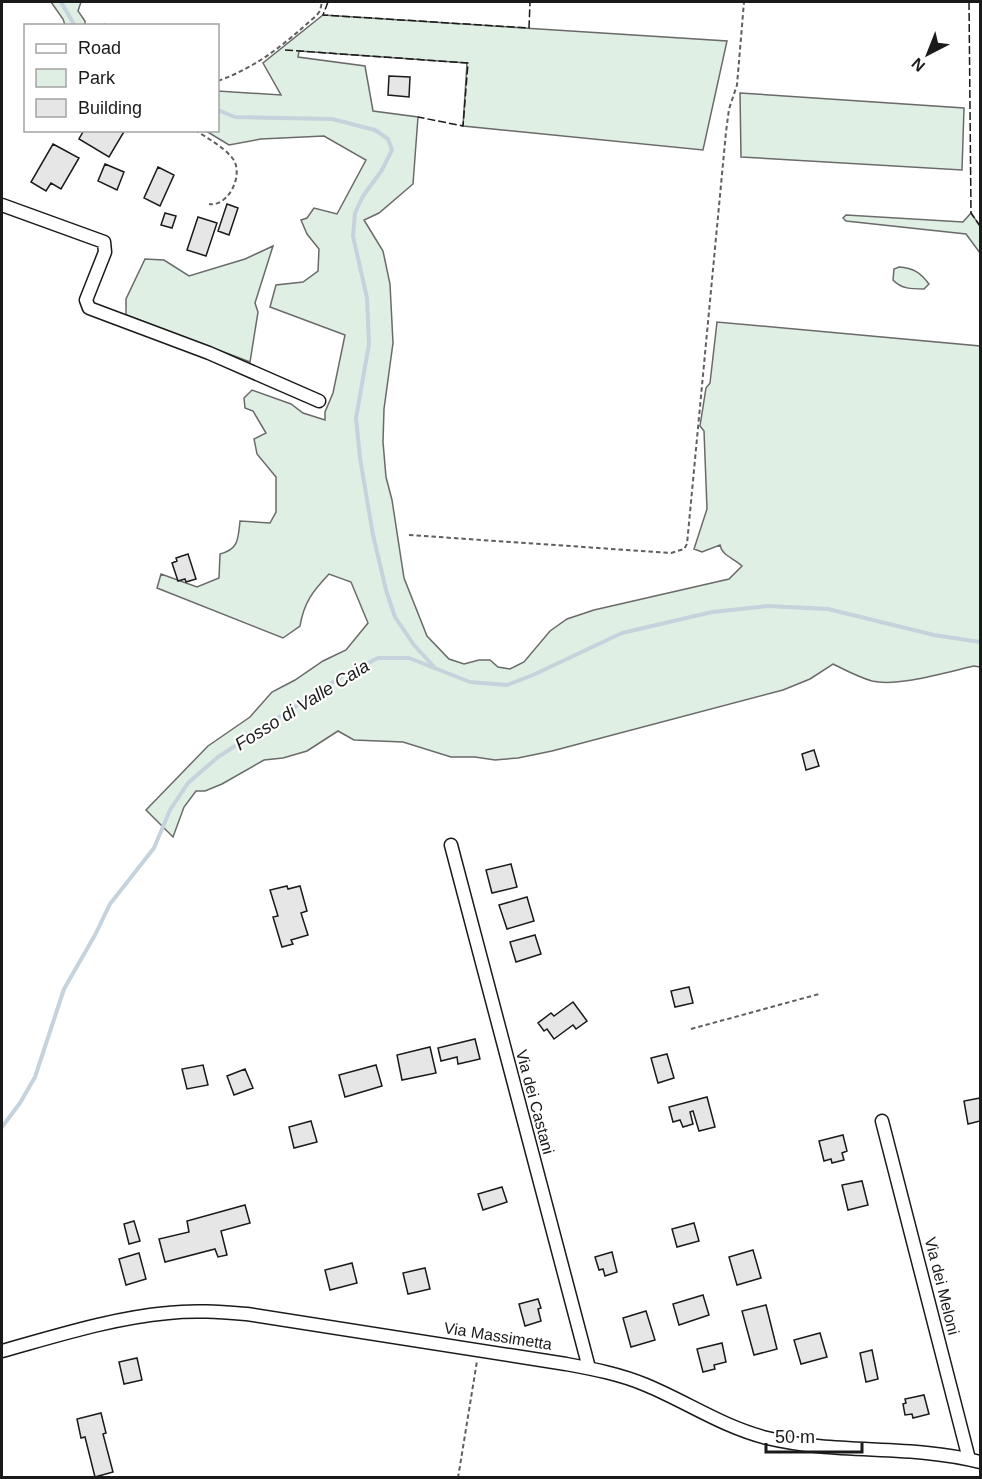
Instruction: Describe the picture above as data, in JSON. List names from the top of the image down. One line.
{"streets":{"street":["Via dei Castani","Via dei Meloni","Via Massimetta"]},"crossings":[["Via dei Castani","Via Massimetta"],["Via dei Meloni","Via Massimetta"]],"water":["Fosso di Valle Caia"],"legend":["Road","Park","Building"],"scale_bar":"50 m","north":"bottom left"}
